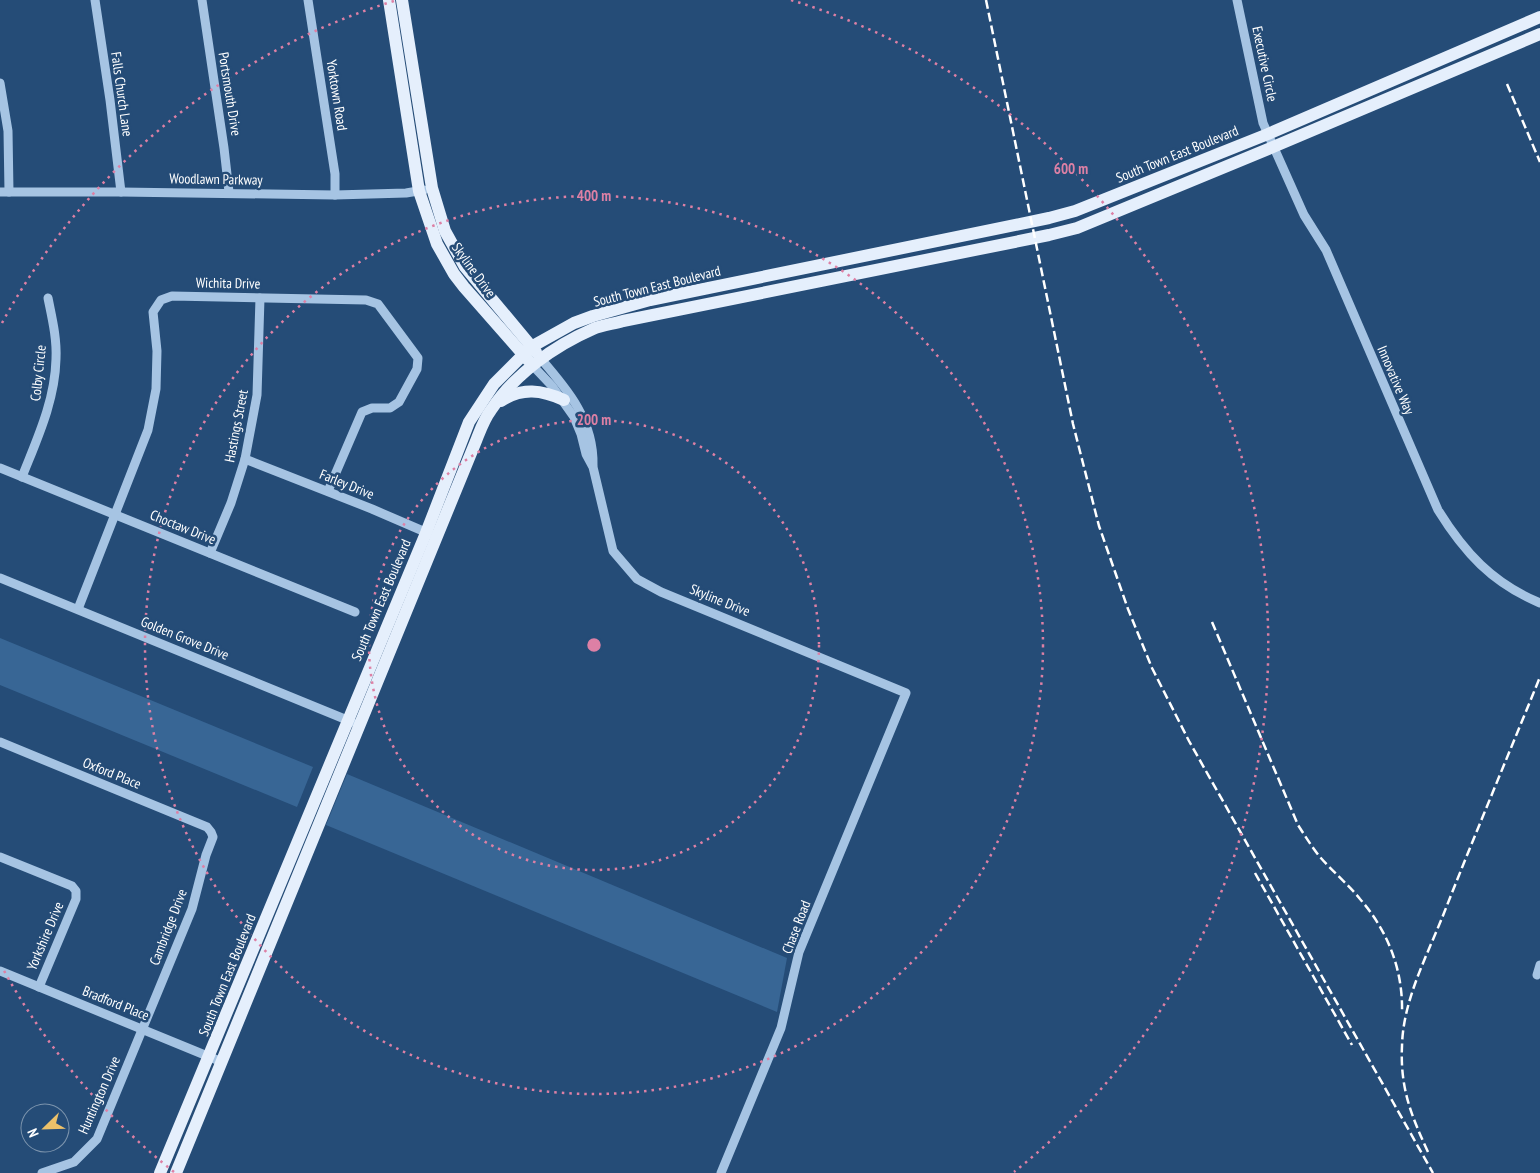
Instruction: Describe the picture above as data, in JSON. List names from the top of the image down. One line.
{"streets":{"main road":["South Town East Boulevard","Skyline Drive"],"street":["Executive Circle","Falls Church Lane","Portsmouth Drive","Yorktown Road","Woodlawn Parkway","Wichita Drive","Colby Circle","Innovative Way","Hastings Street","Farley Drive","Choctaw Drive","Golden Grove Drive","Oxford Place","Cambridge Drive","Chase Road","Yorkshire Drive","Bradford Place","Huntington Drive"]},"crossings":[["Executive Circle","South Town East Boulevard"],["Executive Circle","Innovative Way"],["Falls Church Lane","Woodlawn Parkway"],["Portsmouth Drive","Woodlawn Parkway"],["Yorktown Road","Woodlawn Parkway"],["South Town East Boulevard","Skyline Drive"],["South Town East Boulevard","Innovative Way"],["South Town East Boulevard","Farley Drive"],["South Town East Boulevard","Golden Grove Drive"],["South Town East Boulevard","Bradford Place"],["Woodlawn Parkway","Skyline Drive"],["Skyline Drive","Chase Road"],["Wichita Drive","Hastings Street"],["Wichita Drive","Farley Drive"],["Wichita Drive","Choctaw Drive"],["Wichita Drive","Golden Grove Drive"],["Colby Circle","Choctaw Drive"],["Hastings Street","Farley Drive"],["Hastings Street","Choctaw Drive"],["Oxford Place","Cambridge Drive"],["Cambridge Drive","Bradford Place"],["Cambridge Drive","Huntington Drive"],["Yorkshire Drive","Bradford Place"],["Bradford Place","Huntington Drive"]],"north":"bottom left","rings":["600 m","400 m","200 m"]}
